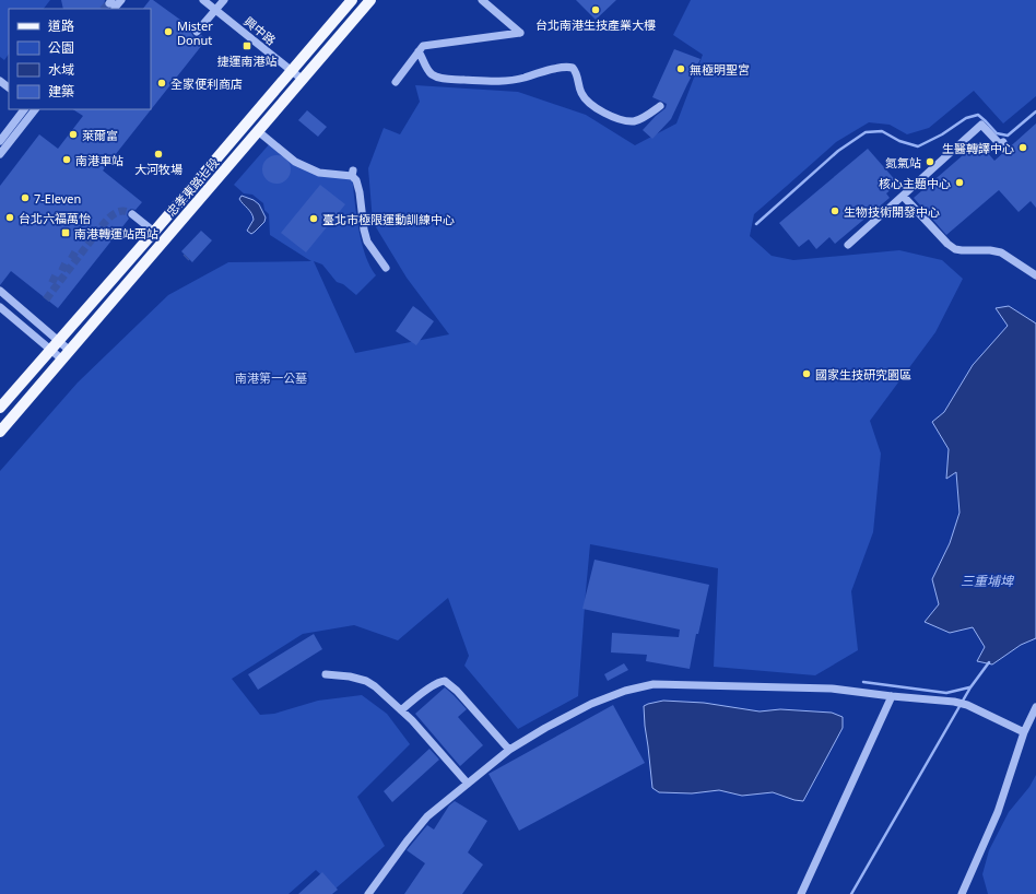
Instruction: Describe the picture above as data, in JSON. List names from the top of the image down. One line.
{"streets":{"main road":["忠孝東路七段"],"street":["興中路"]},"crossings":[["興中路","忠孝東路七段"]],"water":["三重埔埤"],"parks":["南港第一公墓"],"places":{"other":["台北南港生技產業大樓","Mister Donut","無極明聖宮","全家便利商店","萊爾富","生醫轉譯中心","大河牧場","南港車站","氮氣站","核心主題中心","7-Eleven","生物技術開發中心","台北六福萬怡","臺北市極限運動訓練中心","國家生技研究園區"],"transit":["捷運南港站","南港轉運站西站"]},"legend":["道路","公園","水域","建築"]}
